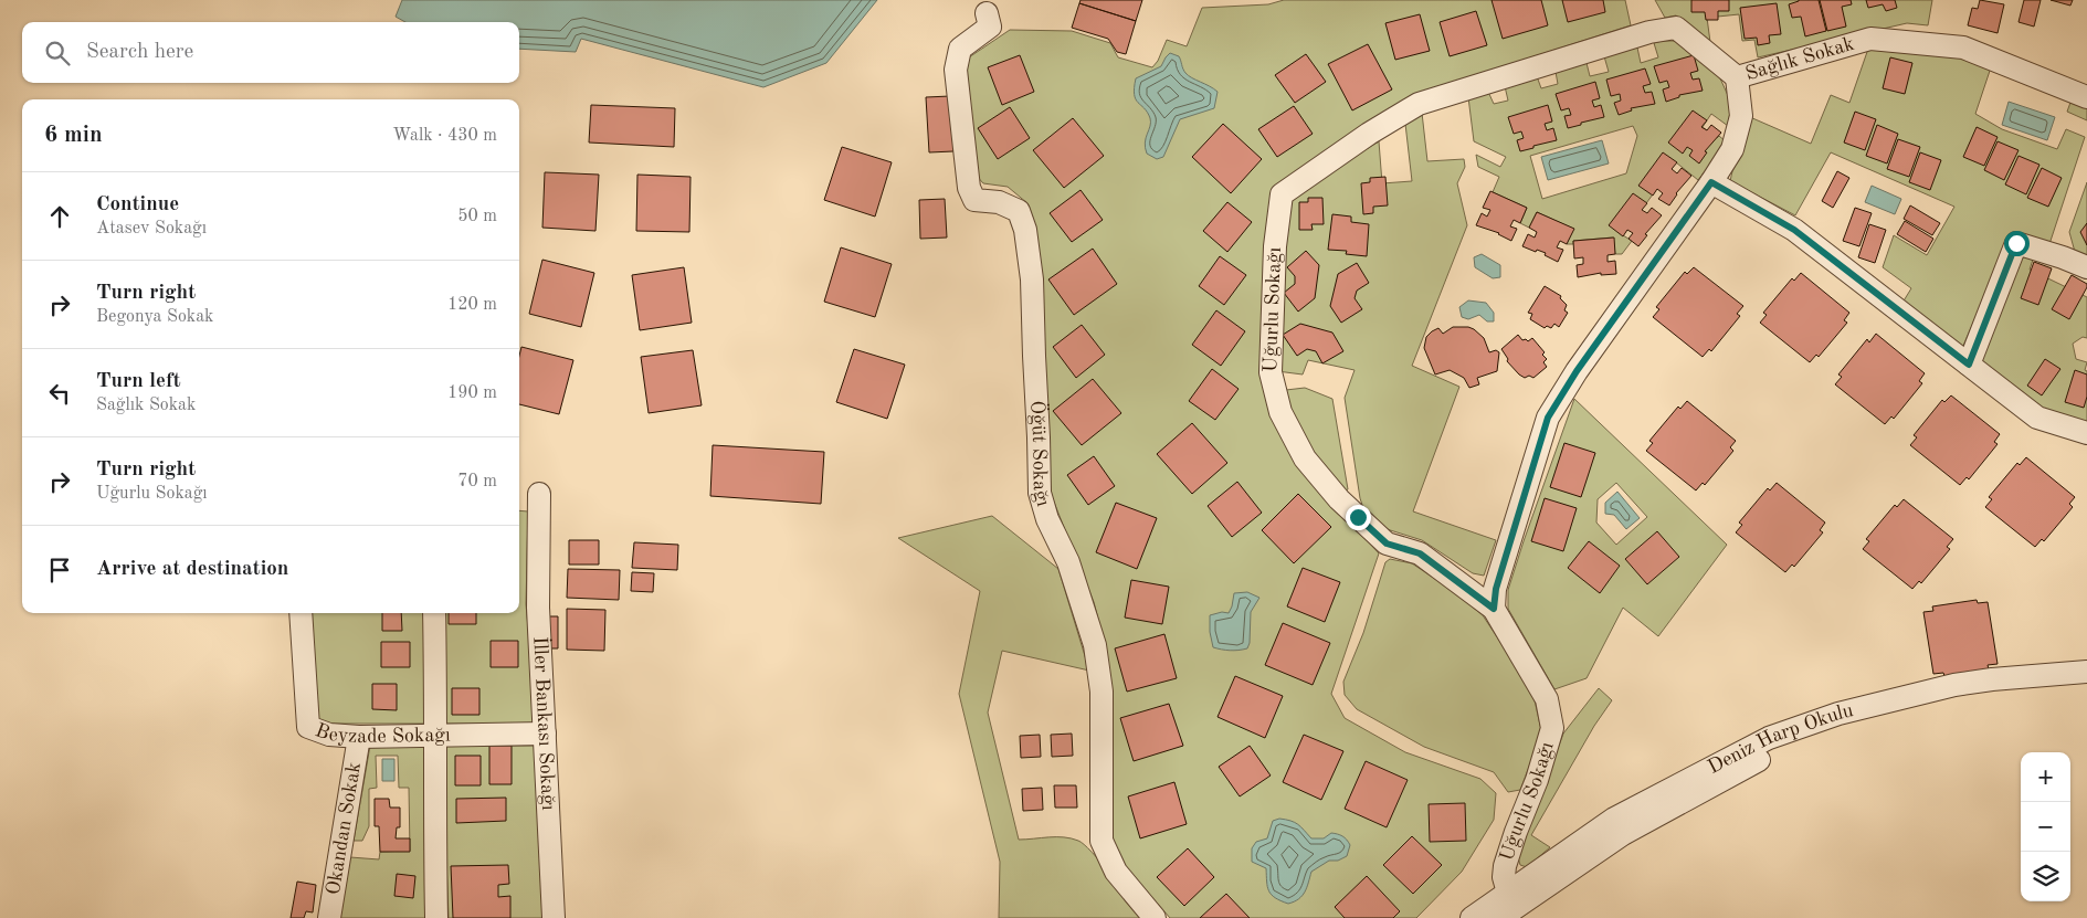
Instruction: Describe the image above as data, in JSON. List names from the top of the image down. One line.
{"streets":{"street":["Sağlık Sokak","Uğurlu Sokağı","Öğüt Sokağı","İller Bankası Sokağı","Beyzade Sokağı","Deniz Harp Okulu","Okandan Sokak"]},"crossings":[["Sağlık Sokak","Uğurlu Sokağı"],["Uğurlu Sokağı","Deniz Harp Okulu"],["İller Bankası Sokağı","Beyzade Sokağı"],["Beyzade Sokağı","Okandan Sokak"]],"page":{"search":"Search here","heading":["6 min","Walk · 430 m"],"list":[["Continue","Atasev Sokağı","50 m"],["Turn right","Begonya Sokak","120 m"],["Turn left","Sağlık Sokak","190 m"],["Turn right","Uğurlu Sokağı","70 m"],"Arrive at destination"],"map_buttons":["+","−"]}}
